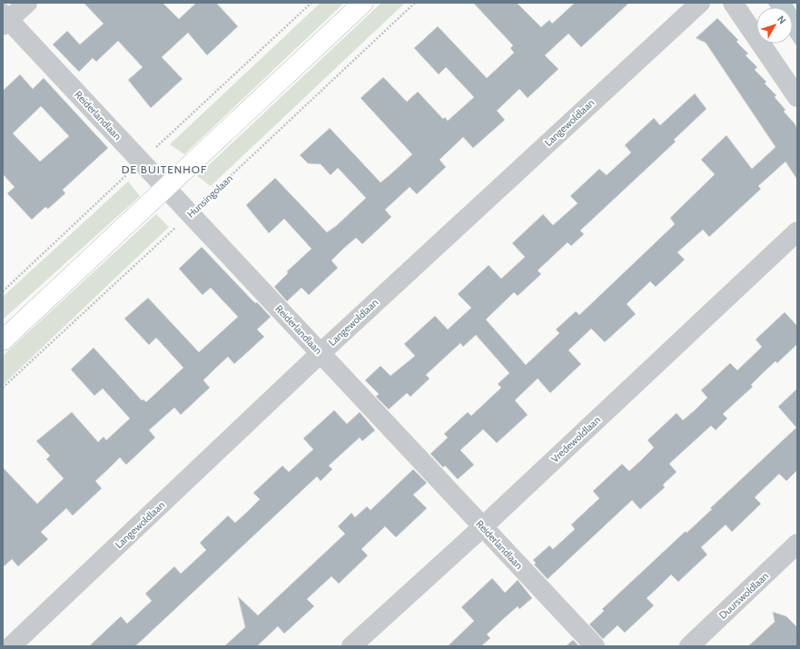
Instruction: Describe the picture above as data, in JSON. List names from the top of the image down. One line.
{"streets":{"street":["Reiderlandlaan","Langewoldlaan","Vredewoldlaan","Duurswoldlaan"],"path":["Hunsingolaan"]},"crossings":[["Reiderlandlaan","Langewoldlaan"],["Reiderlandlaan","Hunsingolaan"],["Reiderlandlaan","Vredewoldlaan"]],"districts":["DE BUITENHOF"],"north":"top right"}
